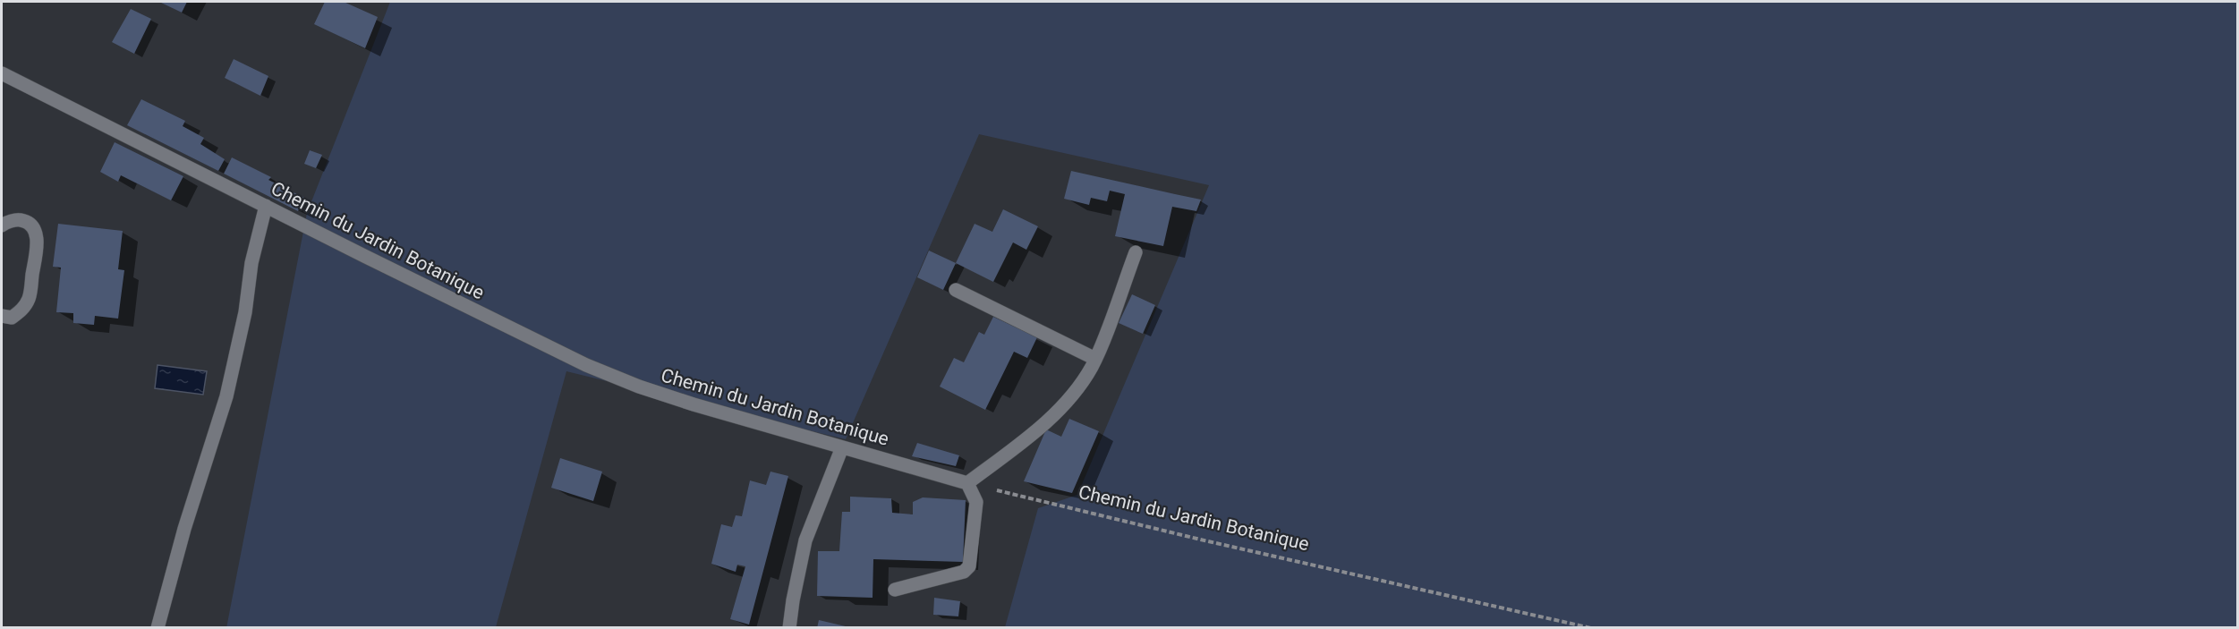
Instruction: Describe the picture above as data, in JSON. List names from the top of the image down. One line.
{"streets":{"street":["Chemin du Jardin Botanique"]}}
